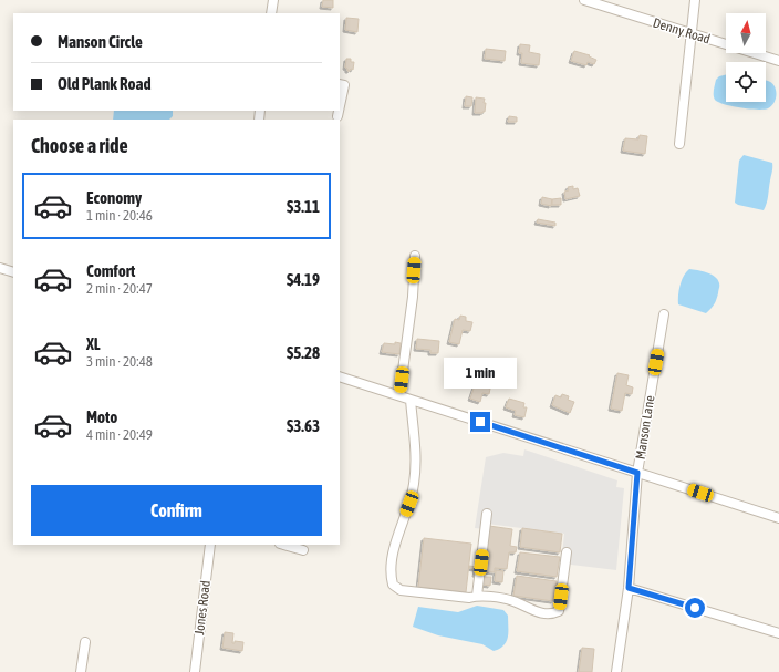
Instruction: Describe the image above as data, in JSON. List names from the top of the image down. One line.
{"streets":{"street":["Denny Road","Manson Lane","Jones Road"]},"north":"top","page":{"banner":["Manson Circle","Old Plank Road"],"heading":"Choose a ride","list":[{"name":"Economy","note":"1 min · 20:46","value":"$3.11"},{"name":"Comfort","note":"2 min · 20:47","value":"$4.19"},{"name":"XL","note":"3 min · 20:48","value":"$5.28"},{"name":"Moto","note":"4 min · 20:49","value":"$3.63"}],"bubble":"1 min","buttons":"Confirm"}}
